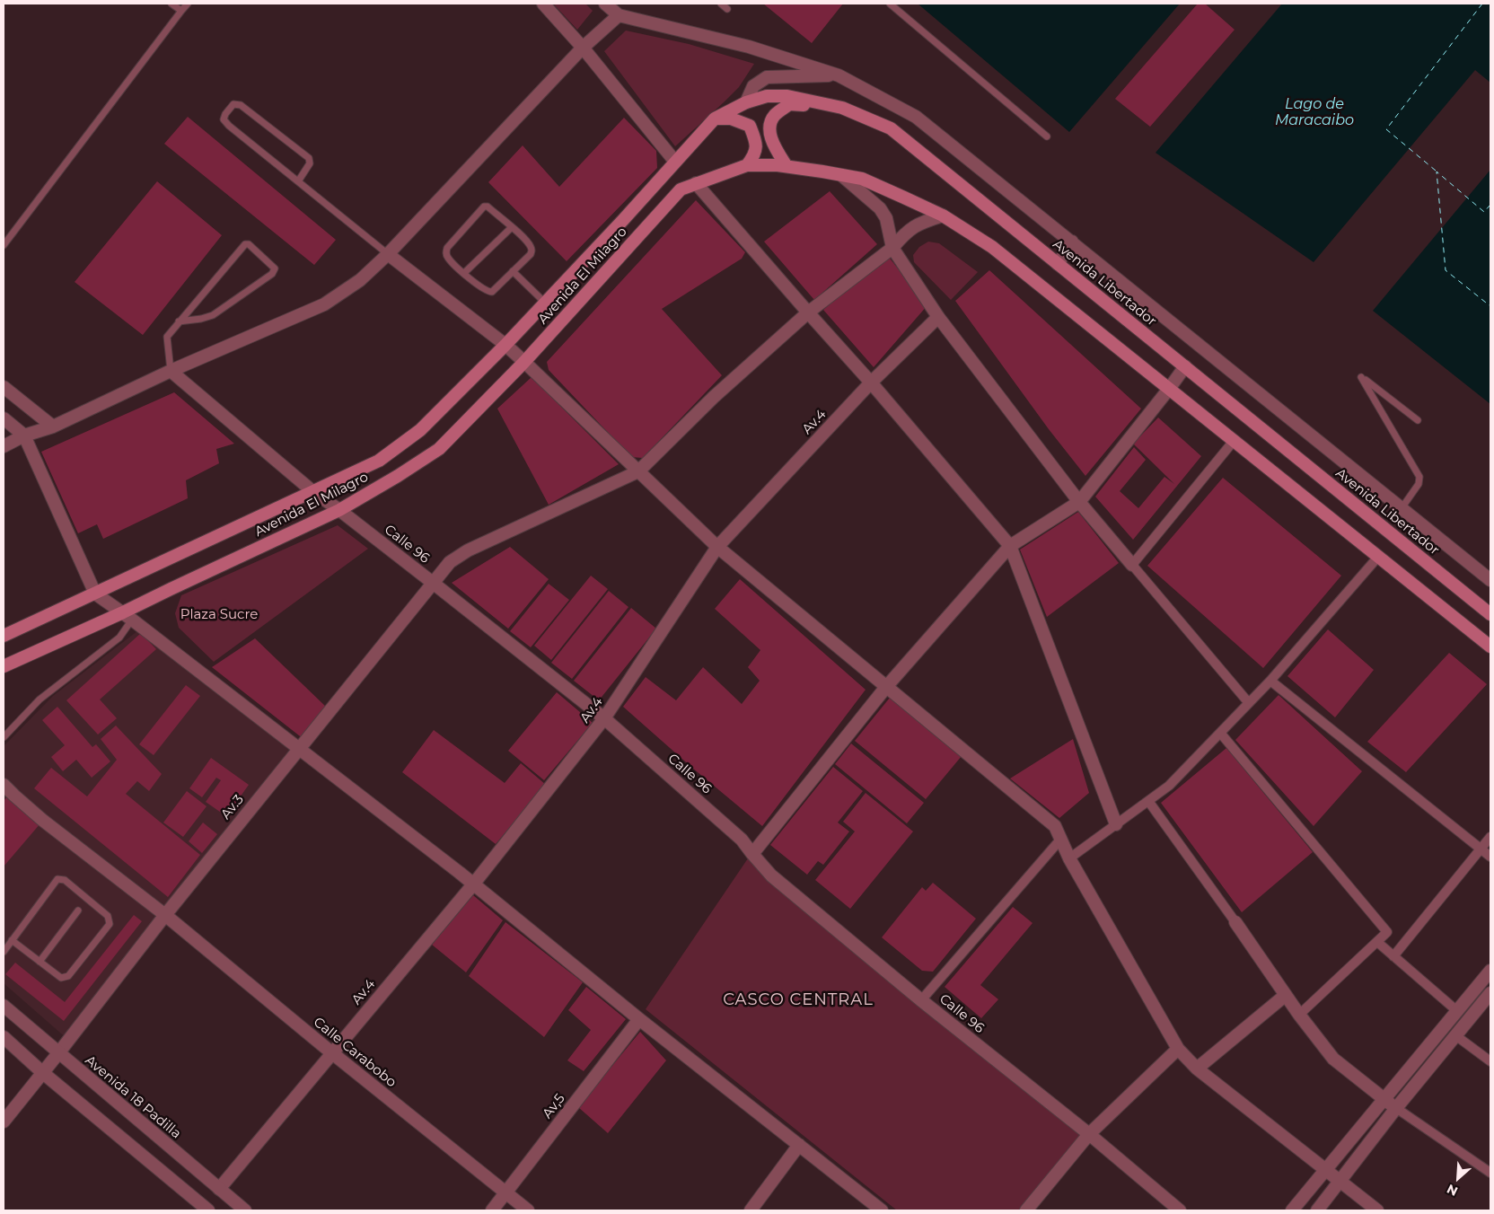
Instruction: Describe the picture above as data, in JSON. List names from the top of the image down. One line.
{"streets":{"main road":["Avenida El Milagro","Avenida Libertador"],"street":["Av.4","Calle 96","Av.3","Calle Carabobo","Avenida 18 Padilla","Av,5"]},"crossings":[["Avenida El Milagro","Avenida Libertador"],["Avenida El Milagro","Calle 96"],["Av.4","Calle 96"],["Av.4","Calle Carabobo"],["Av.4","Avenida 18 Padilla"],["Calle 96","Av.3"],["Av.3","Calle Carabobo"],["Av.3","Avenida 18 Padilla"],["Calle Carabobo","Av,5"]],"districts":["CASCO CENTRAL"],"water":["Lago de Maracaibo"],"parks":["Plaza Sucre"],"north":"bottom left"}
